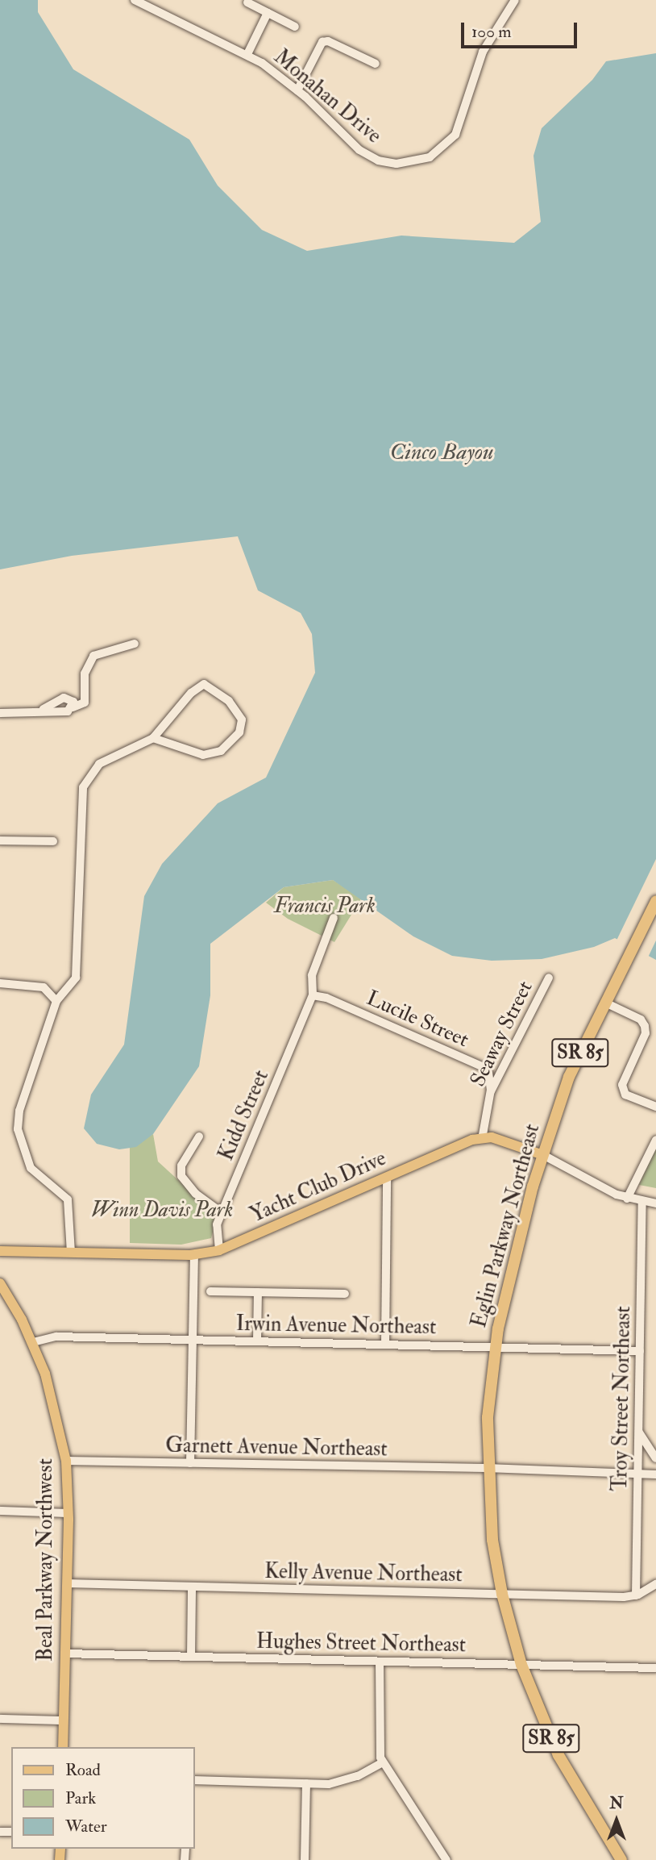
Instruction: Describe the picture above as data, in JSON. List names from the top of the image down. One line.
{"streets":{"highway":["SR 85","Eglin Parkway Northeast"],"main road":["Yacht Club Drive","Beal Parkway Northwest"],"street":["Monahan Drive","Lucile Street","Seaway Street","Kidd Street","Irwin Avenue Northeast","Troy Street Northeast","Garnett Avenue Northeast","Kelly Avenue Northeast","Hughes Street Northeast"]},"crossings":[["Lucile Street","Seaway Street"],["Lucile Street","Kidd Street"],["Seaway Street","Yacht Club Drive"],["Kidd Street","Yacht Club Drive"],["Eglin Parkway Northeast","Irwin Avenue Northeast"],["Eglin Parkway Northeast","Garnett Avenue Northeast"],["Eglin Parkway Northeast","Kelly Avenue Northeast"],["Eglin Parkway Northeast","Hughes Street Northeast"],["Irwin Avenue Northeast","Troy Street Northeast"],["Irwin Avenue Northeast","Beal Parkway Northwest"],["Troy Street Northeast","Garnett Avenue Northeast"],["Troy Street Northeast","Kelly Avenue Northeast"],["Garnett Avenue Northeast","Beal Parkway Northwest"],["Beal Parkway Northwest","Kelly Avenue Northeast"],["Beal Parkway Northwest","Hughes Street Northeast"]],"water":["Cinco Bayou"],"parks":["Francis Park","Winn Davis Park"],"legend":["Road","Park","Water"],"scale_bar":"100 m","north":"top"}
